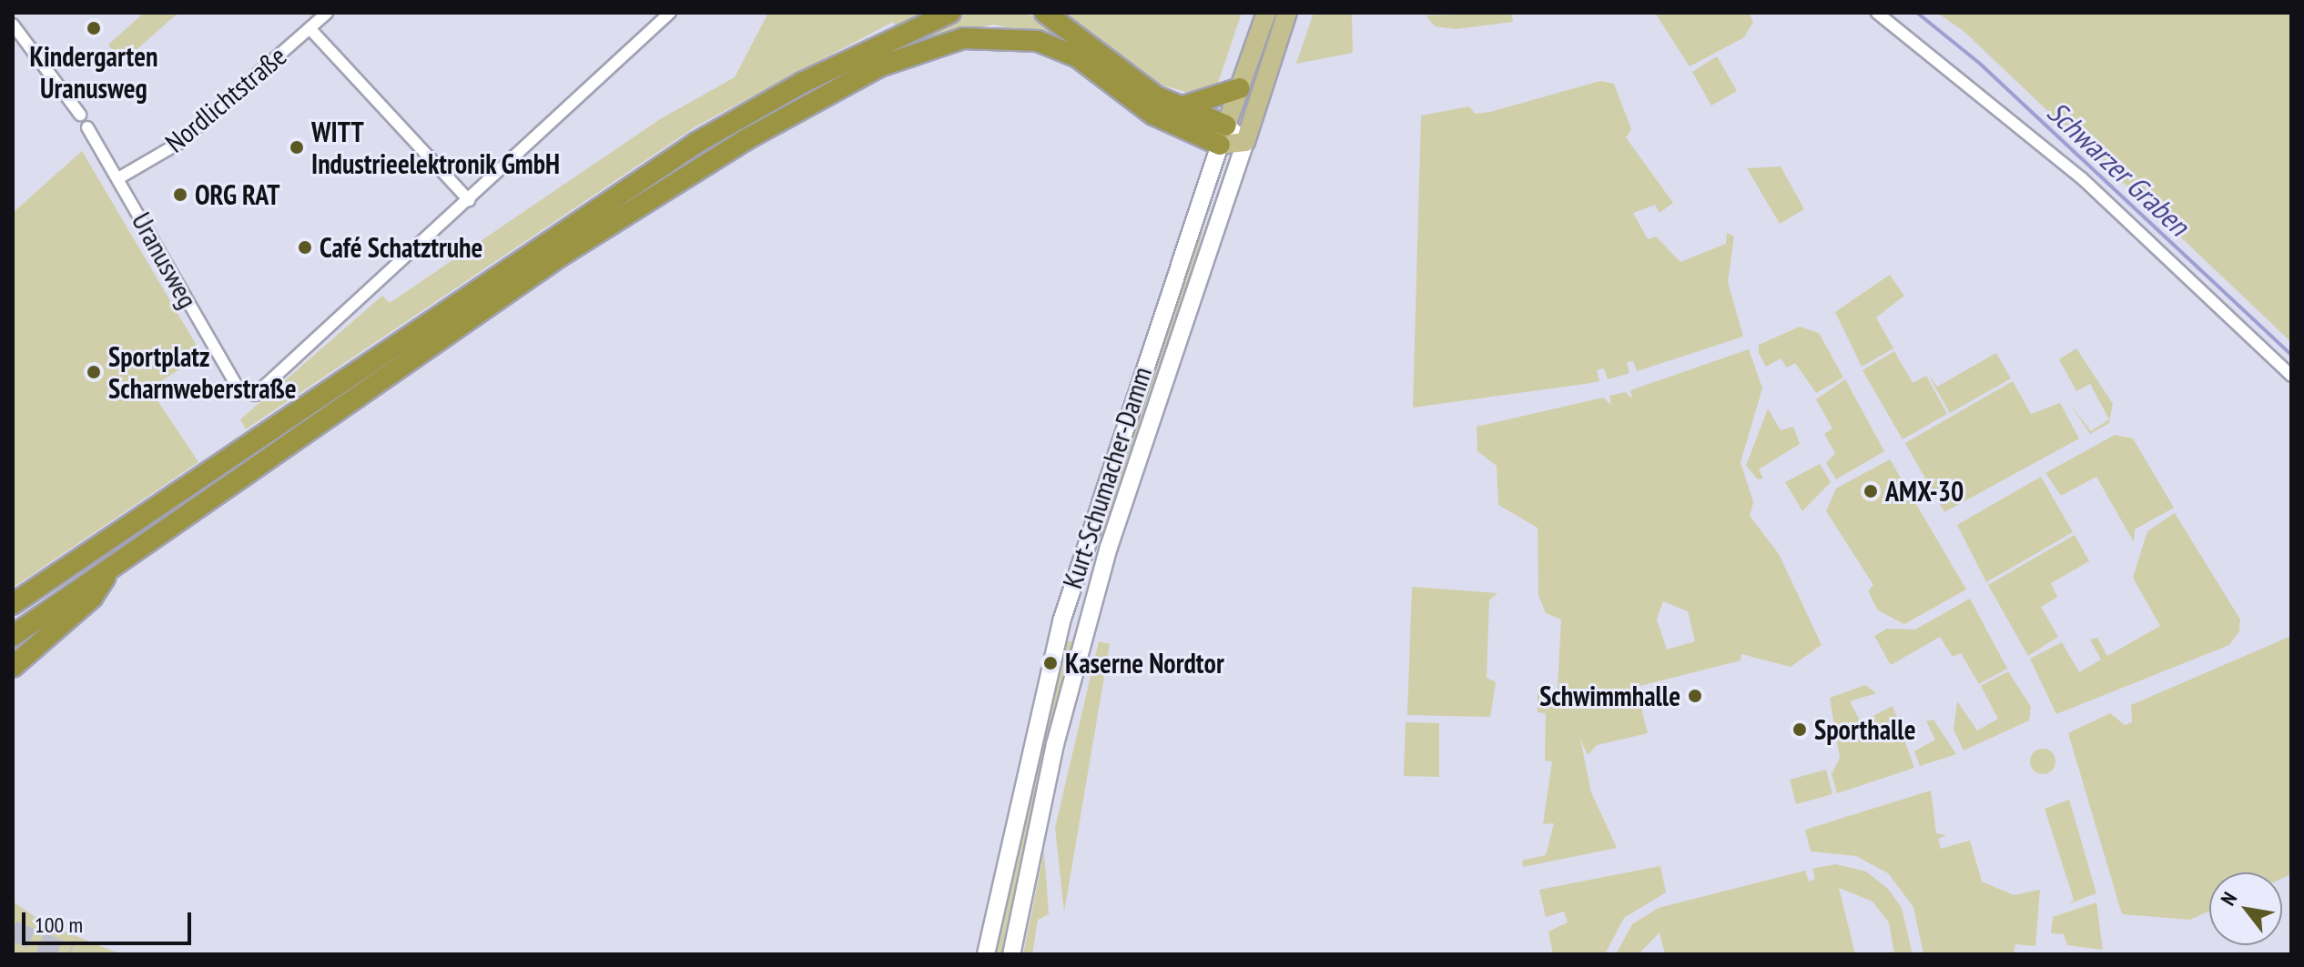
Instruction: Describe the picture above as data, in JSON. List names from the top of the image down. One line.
{"streets":{"main road":["Kurt-Schumacher-Damm"],"street":["Nordlichtstraße","Uranusweg"]},"crossings":[["Nordlichtstraße","Uranusweg"]],"water":["Schwarzer Graben"],"places":["Kindergarten Uranusweg","WITT Industrieelektronik GmbH","ORG RAT","Café Schatztruhe","Sportplatz Scharnweberstraße","AMX-30","Kaserne Nordtor","Schwimmhalle","Sporthalle"],"scale_bar":"100 m","north":"top left"}
